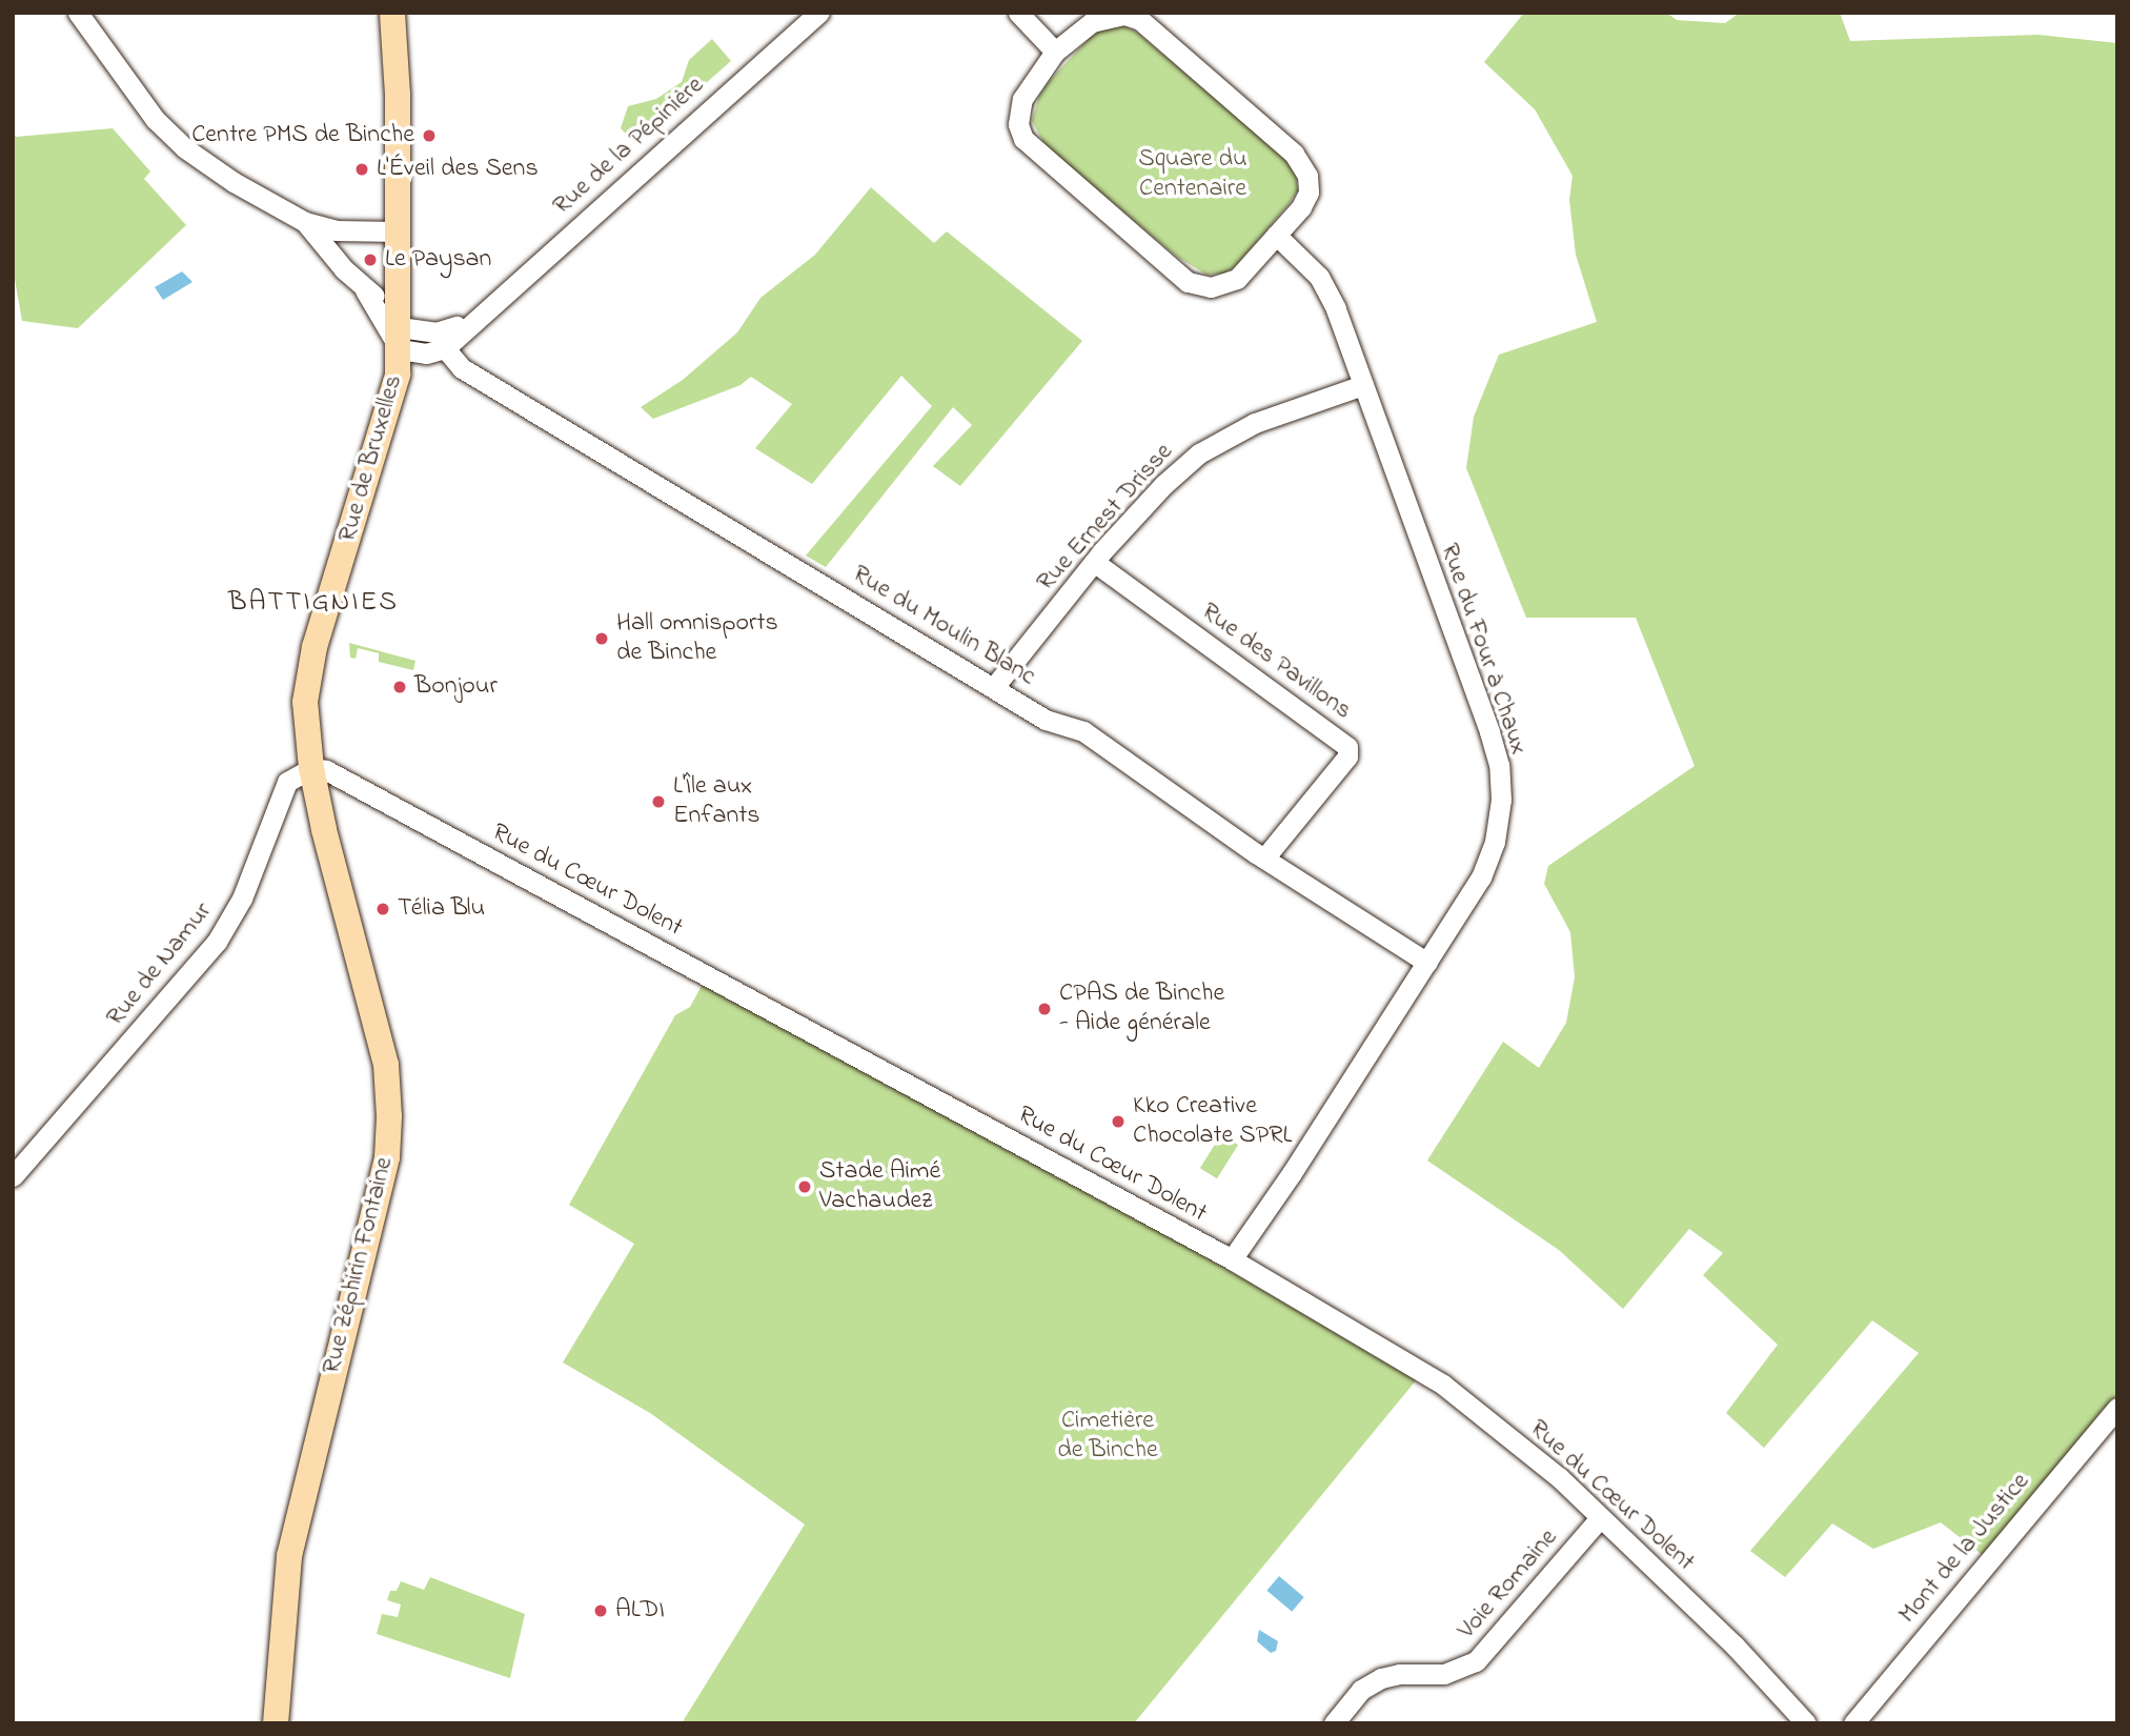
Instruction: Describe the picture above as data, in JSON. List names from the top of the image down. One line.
{"streets":{"main road":["Rue de Bruxelles","Rue Zéphirin Fontaine"],"street":["Rue de la Pépinière","Rue Ernest Drisse","Rue du Moulin Blanc","Rue du Four à Chaux","Rue des Pavillons","Rue du Cœur Dolent","Rue de Namur","Mont de la Justice","Voie Romaine"]},"crossings":[["Rue de la Pépinière","Rue du Moulin Blanc"],["Rue de Bruxelles","Rue du Cœur Dolent"],["Rue de Bruxelles","Rue de Namur"],["Rue de Bruxelles","Rue Zéphirin Fontaine"],["Rue Ernest Drisse","Rue du Moulin Blanc"],["Rue Ernest Drisse","Rue du Four à Chaux"],["Rue Ernest Drisse","Rue des Pavillons"],["Rue du Moulin Blanc","Rue du Four à Chaux"],["Rue du Moulin Blanc","Rue des Pavillons"],["Rue du Four à Chaux","Rue du Cœur Dolent"],["Rue du Cœur Dolent","Rue de Namur"],["Rue du Cœur Dolent","Rue Zéphirin Fontaine"],["Rue du Cœur Dolent","Voie Romaine"],["Rue de Namur","Rue Zéphirin Fontaine"]],"districts":["BATTIGNIES"],"parks":["Square du Centenaire","Cimetière de Binche"],"places":["Centre PMS de Binche","L'Éveil des Sens","Le Paysan","Hall omnisports de Binche","Bonjour","L'Île aux Enfants","Télia Blu","CPAS de Binche - Aide générale","Kko Creative Chocolate SPRL","Stade Aimé Vachaudez","ALDI"]}
